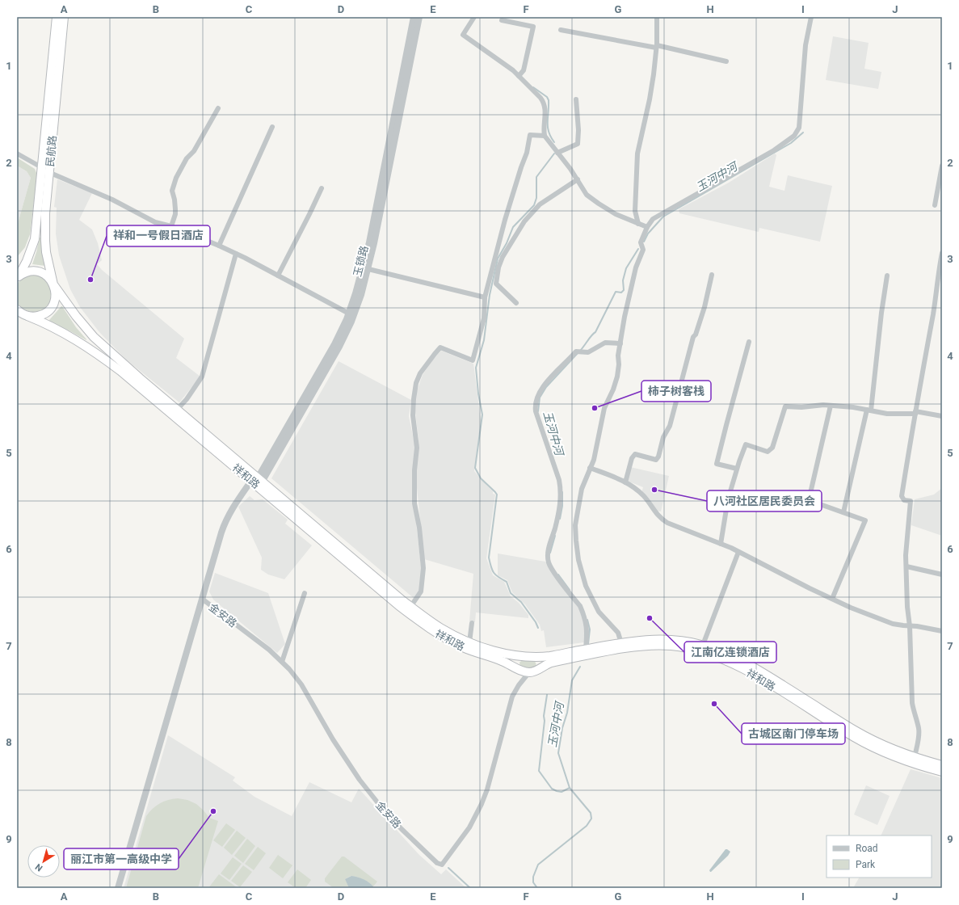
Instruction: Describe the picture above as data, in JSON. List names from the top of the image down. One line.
{"streets":{"highway":["民航路","祥和路"],"street":["玉锁路","金安路"]},"crossings":[["民航路","祥和路"],["玉锁路","祥和路"],["玉锁路","金安路"],["祥和路","金安路"]],"water":["玉河中河"],"places":["祥和一号假日酒店","柿子树客栈","八河社区居民委员会","江南亿连锁酒店","古城区南门停车场","丽江市第一高级中学"],"legend":["Road","Park"],"north":"bottom left","grid":{"columns":["A","B","C","D","E","F","G","H","I","J"],"rows":["1","2","3","4","5","6","7","8","9"]}}
